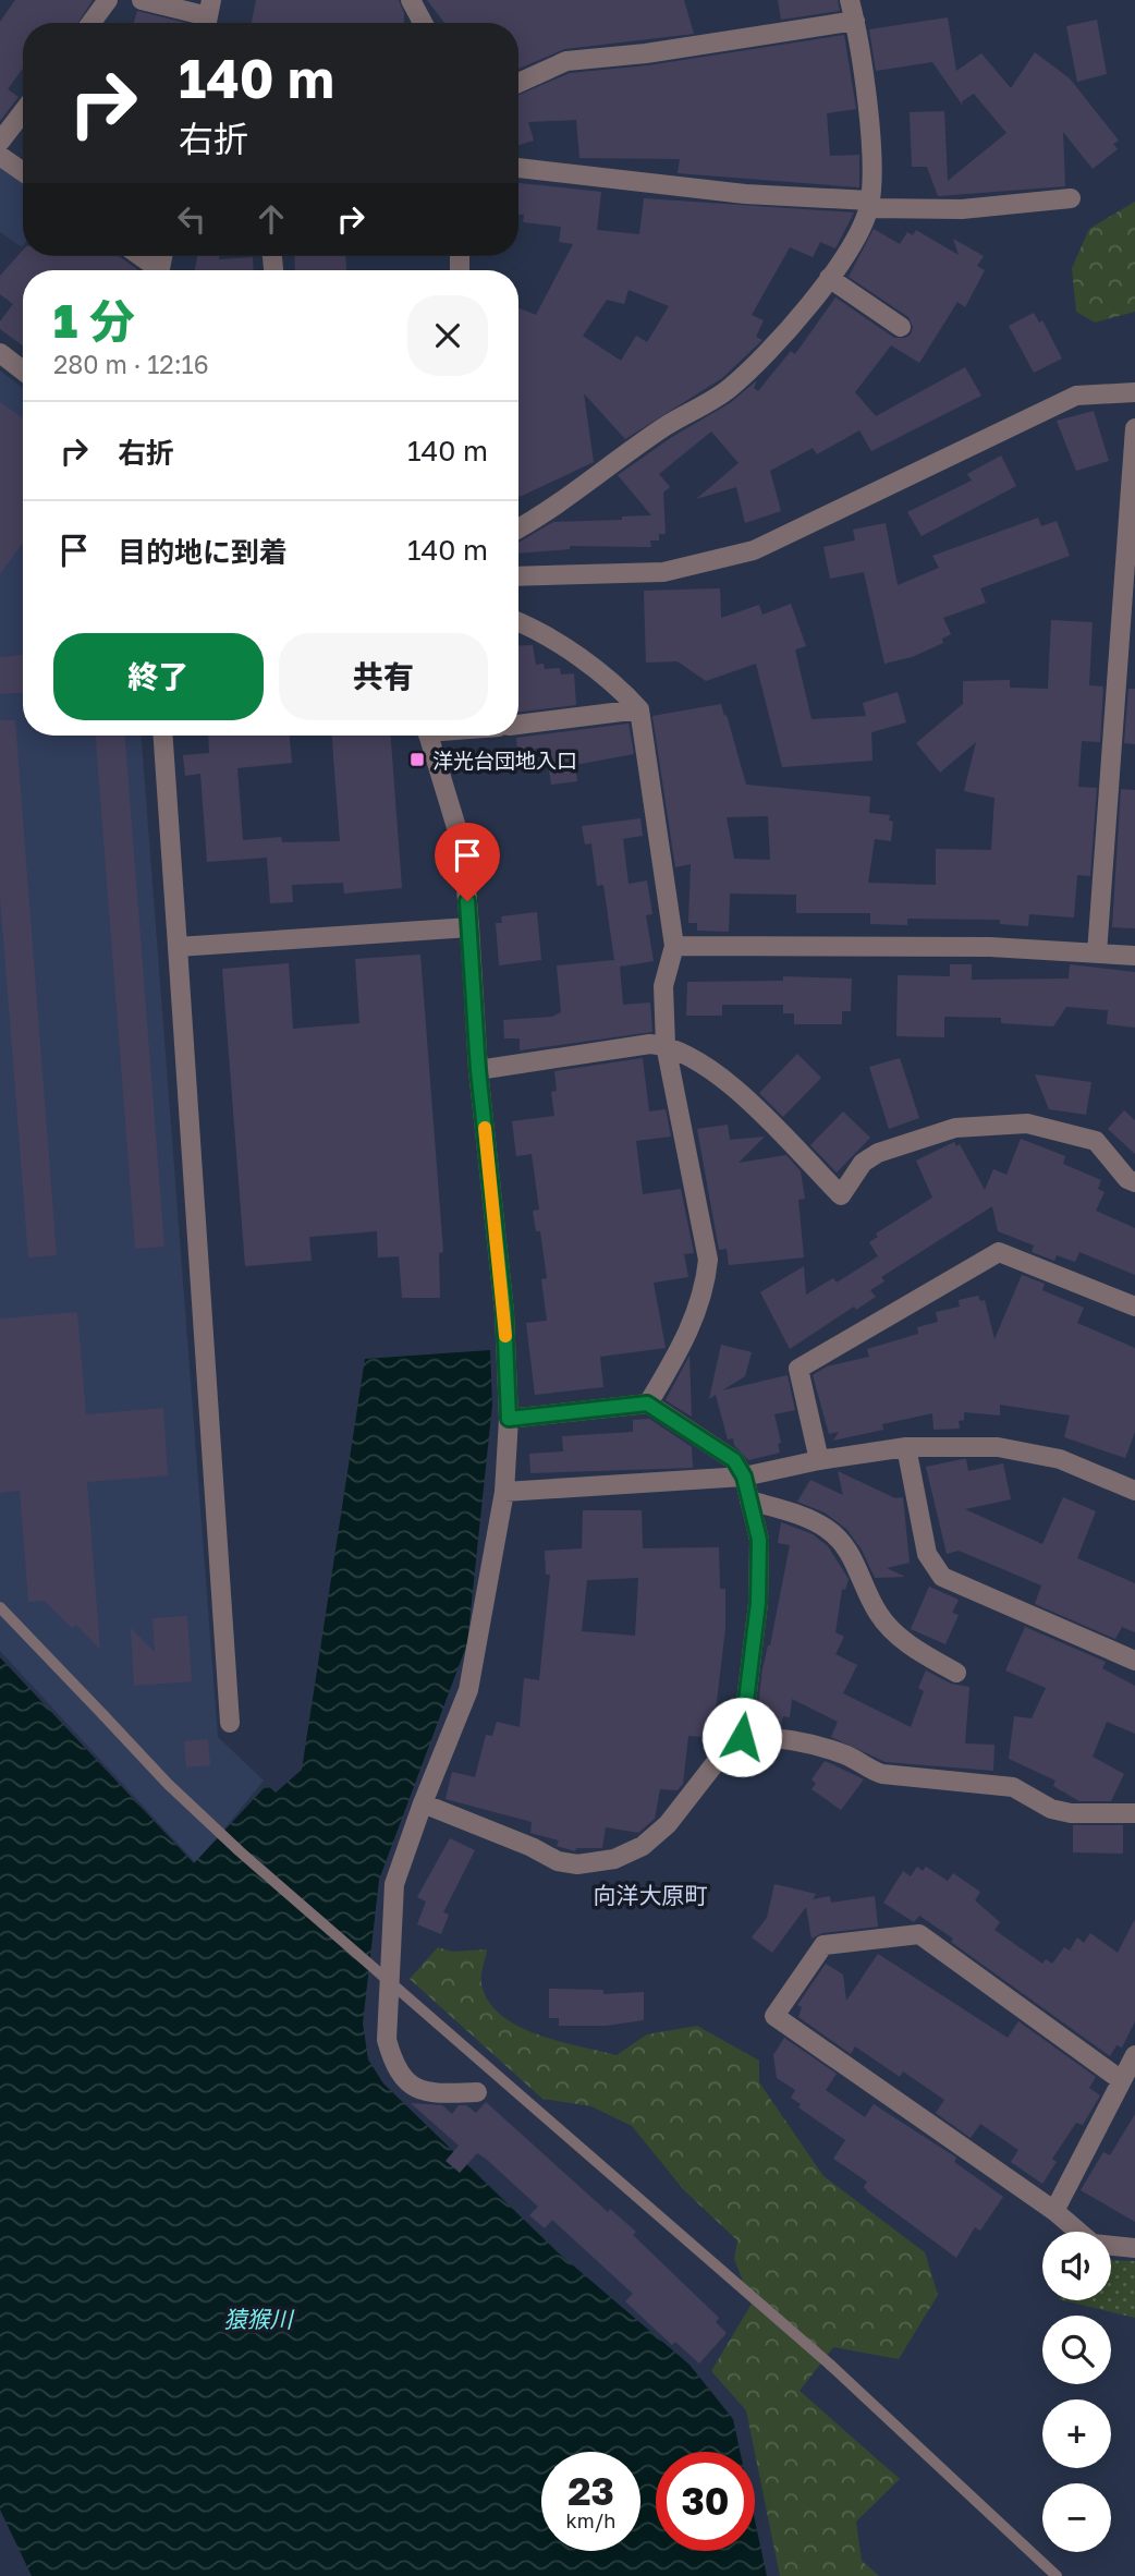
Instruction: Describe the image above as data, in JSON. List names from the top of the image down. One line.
{"districts":["向洋大原町"],"water":["猿猴川"],"places":{"transit":["洋光台団地入口"]},"page":{"turn":["140 m","右折"],"heading":["1 分","280 m · 12:16"],"list":[{"name":"右折","value":"140 m"},{"name":"目的地に到着","value":"140 m"}],"buttons":["終了","共有"],"map_buttons":["+","−"],"speed":"23 km/h","limit":"30"}}
